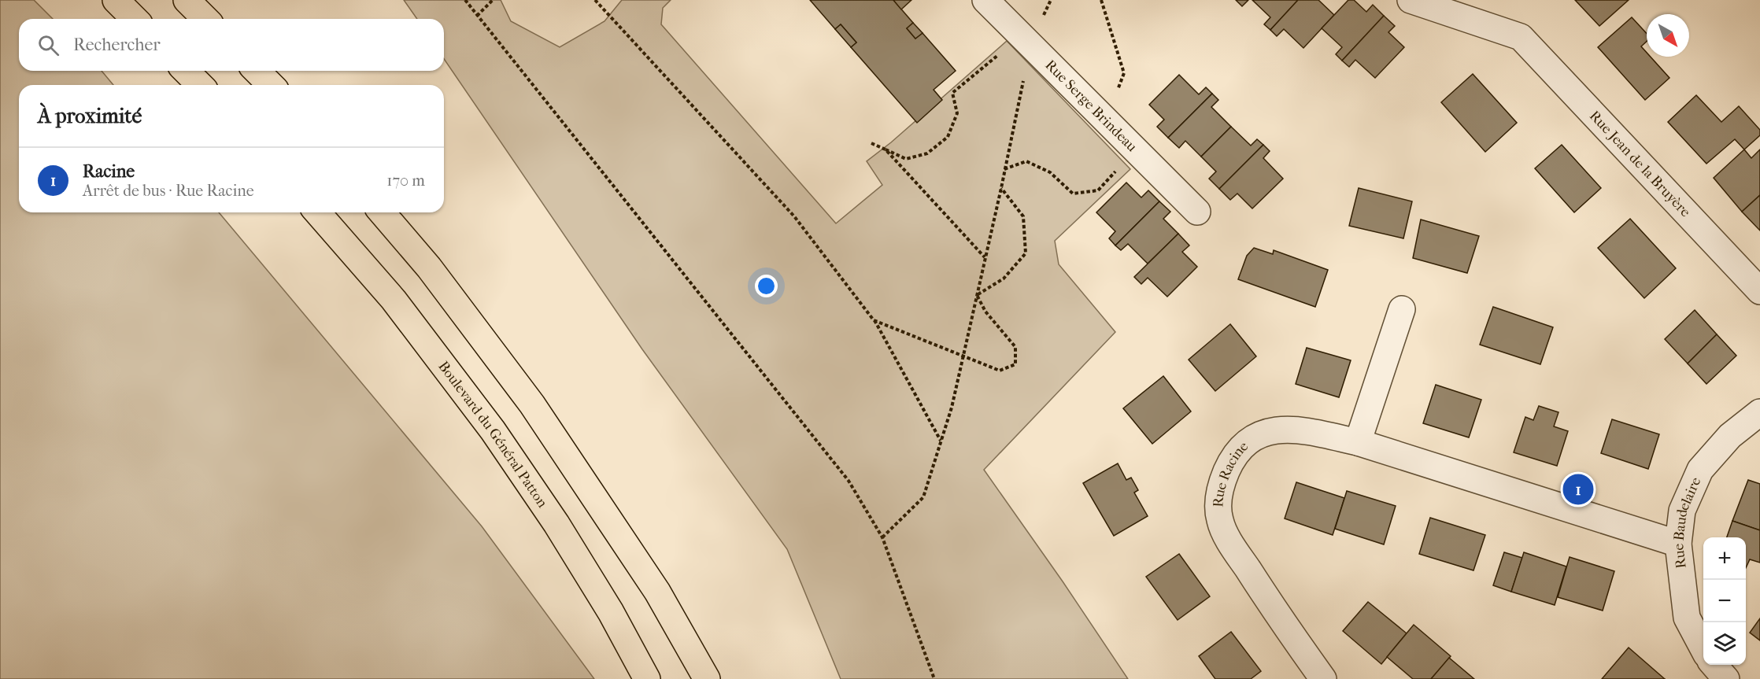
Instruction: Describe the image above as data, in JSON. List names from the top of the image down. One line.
{"streets":{"highway":["Boulevard du Général Patton"],"street":["Rue Serge Brindeau","Rue Jean de la Bruyère","Rue Racine","Rue Baudelaire"]},"crossings":[["Rue Racine","Rue Baudelaire"]],"north":"bottom right","page":{"search":"Rechercher","heading":"À proximité","list":[{"mark":"1","name":"Racine","note":"Arrêt de bus · Rue Racine","value":"170 m"}],"pins":"1","map_buttons":["+","−"]}}
